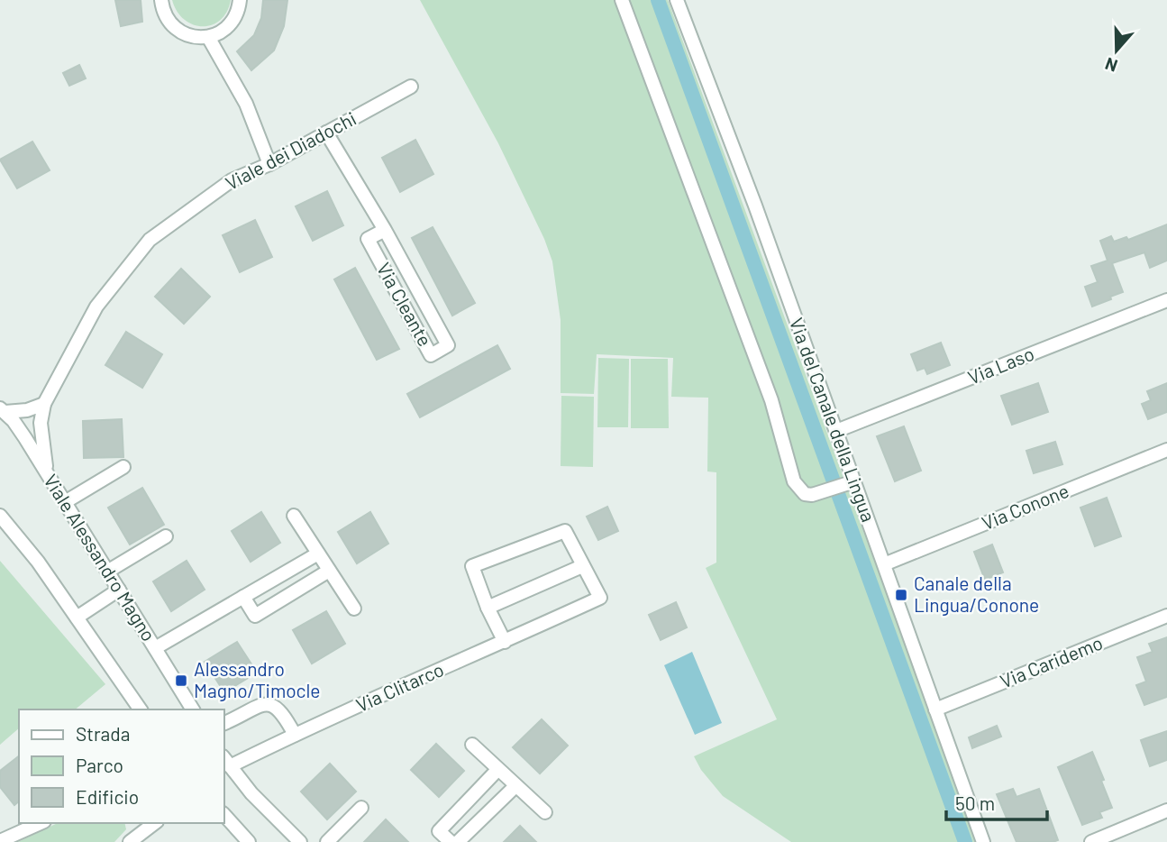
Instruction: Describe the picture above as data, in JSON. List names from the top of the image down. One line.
{"streets":{"street":["Viale dei Diadochi","Via Cleante","Via Laso","Via del Canale della Lingua","Via Conone","Viale Alessandro Magno","Via Caridemo","Via Clitarco"]},"crossings":[["Viale dei Diadochi","Via Cleante"],["Viale dei Diadochi","Viale Alessandro Magno"],["Via Laso","Via del Canale della Lingua"],["Via del Canale della Lingua","Via Conone"],["Via del Canale della Lingua","Via Caridemo"]],"places":{"transit":["Canale della Lingua/Conone","Alessandro Magno/Timocle"]},"legend":["Strada","Parco","Edificio"],"scale_bar":"50 m","north":"bottom"}
